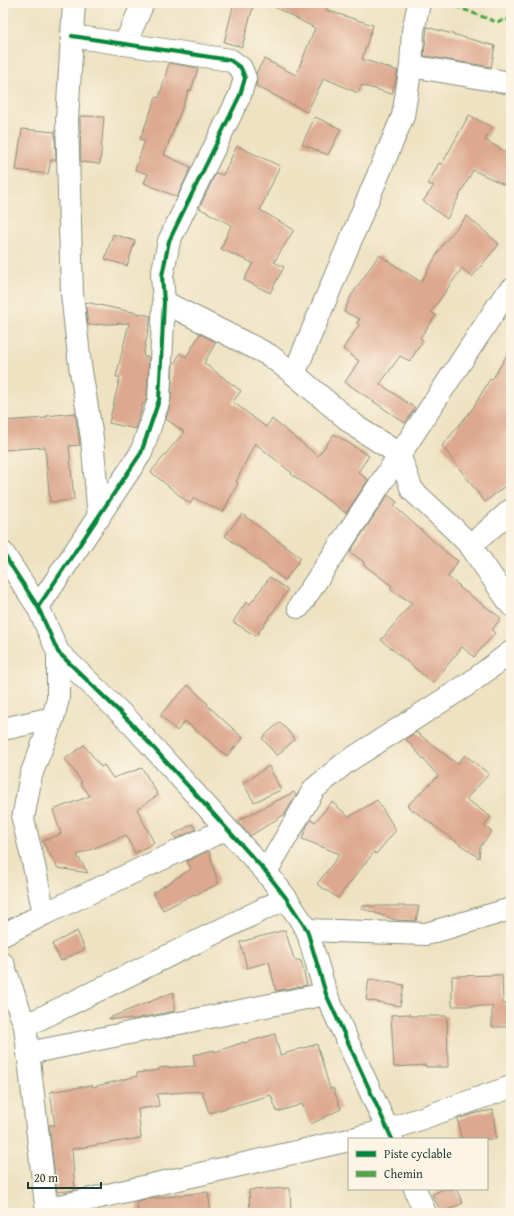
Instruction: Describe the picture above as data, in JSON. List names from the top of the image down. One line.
{"legend":["Piste cyclable","Chemin"],"scale_bar":"20 m"}
